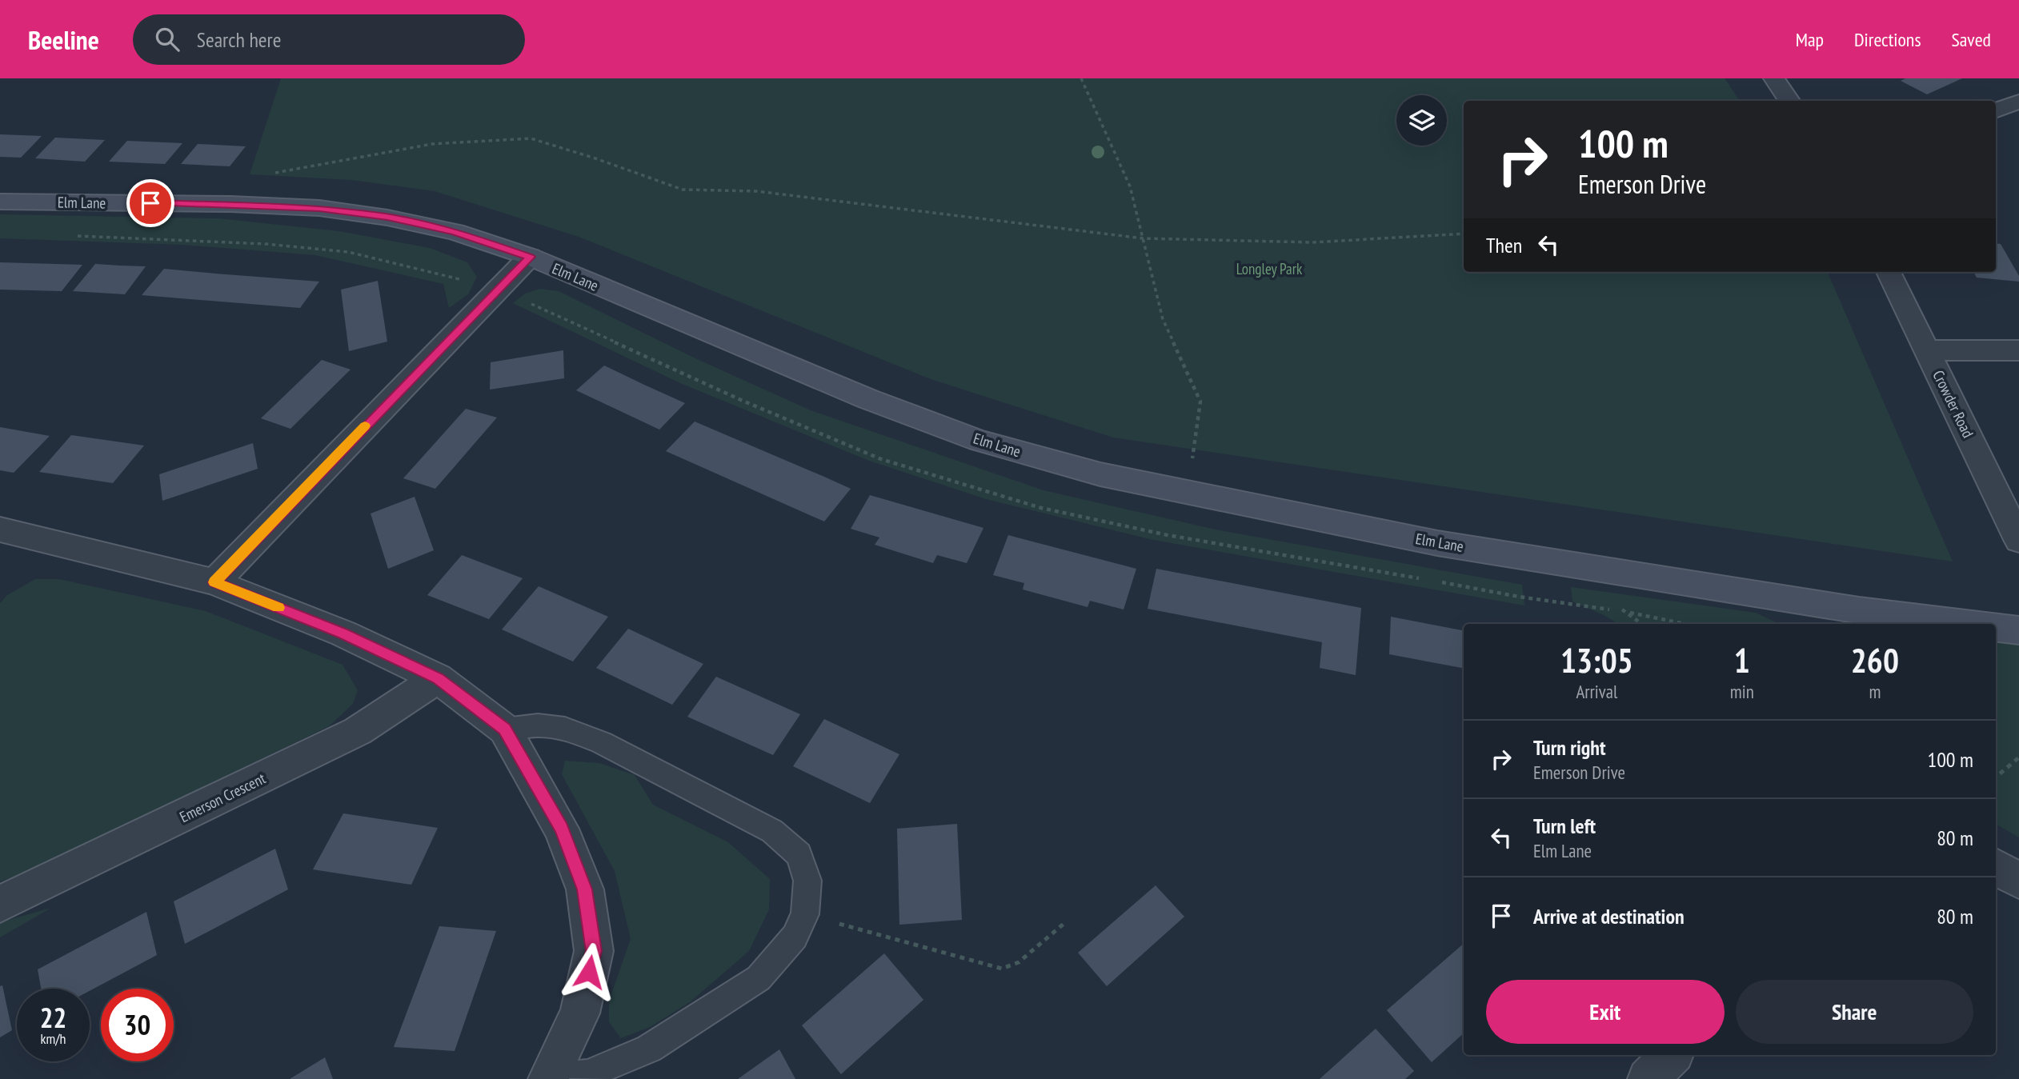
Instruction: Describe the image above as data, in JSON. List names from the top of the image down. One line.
{"streets":{"street":["Elm Lane","Crowder Road","Emerson Crescent"]},"parks":["Longley Park"],"page":{"header":"Beeline","search":"Search here","nav":["Map","Directions","Saved"],"turn":["100 m","Emerson Drive"],"then":"Then","eta":["13:05","Arrival","1","min","260","m"],"list":[{"name":"Turn right","note":"Emerson Drive","value":"100 m"},{"name":"Turn left","note":"Elm Lane","value":"80 m"},{"name":"Arrive at destination","value":"80 m"}],"buttons":["Exit","Share"],"speed":"22 km/h","limit":"30"}}
